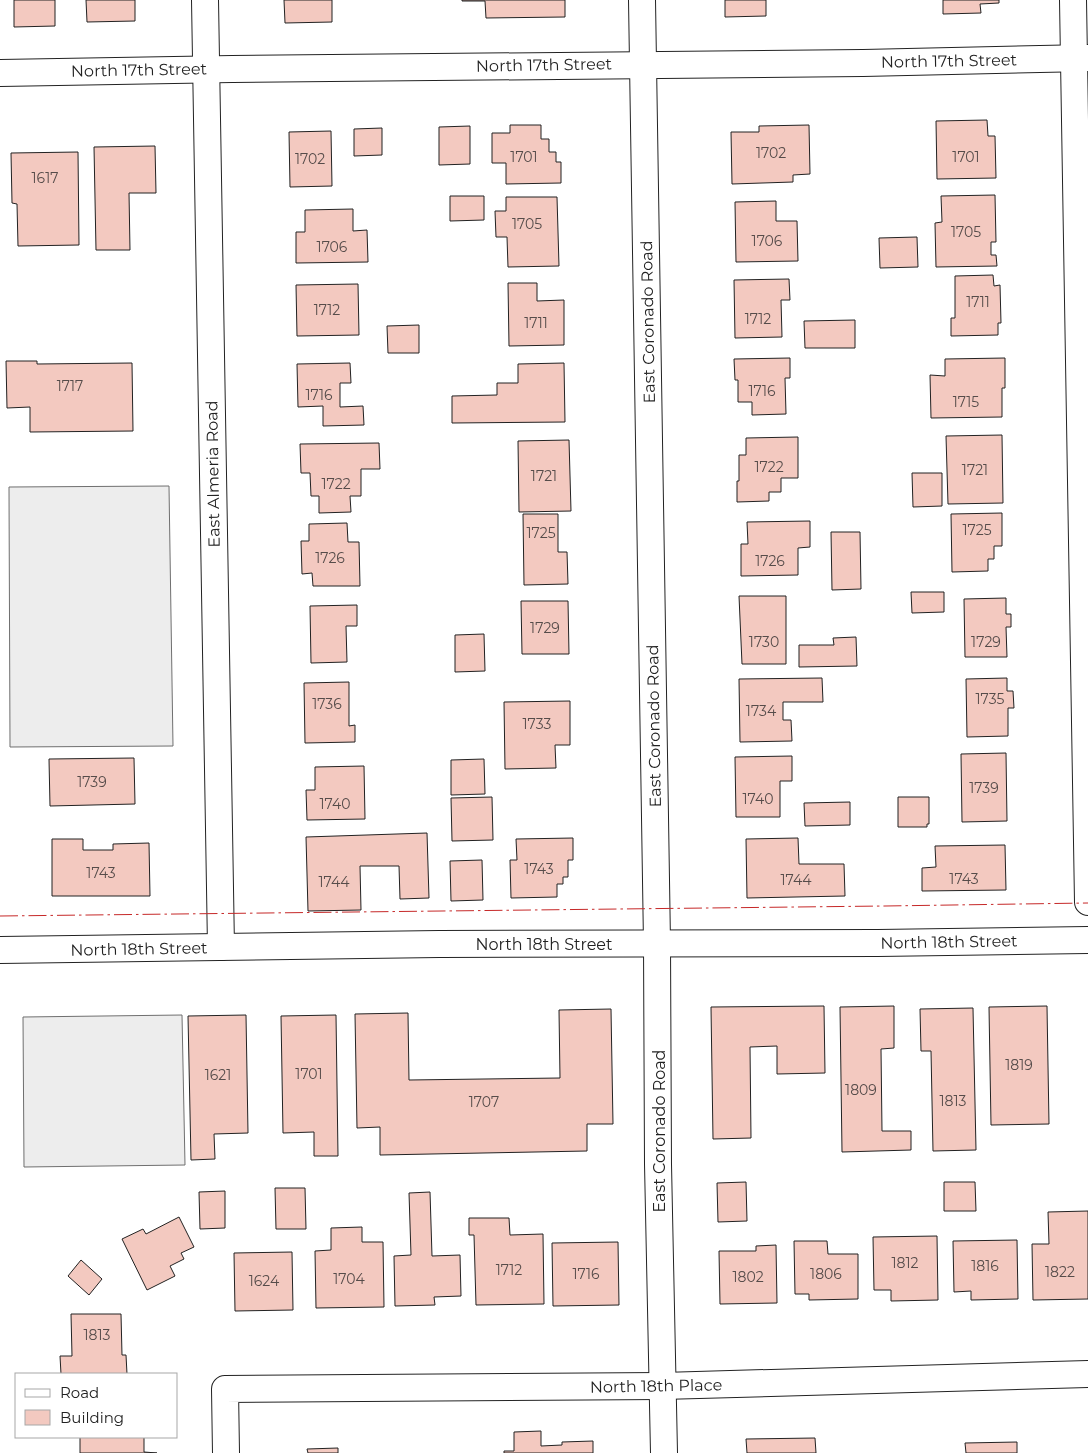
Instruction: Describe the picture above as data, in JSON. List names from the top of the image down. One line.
{"streets":{"street":["North 17th Street","East Coronado Road","East Almeria Road","North 18th Street","North 18th Place"]},"crossings":[["North 17th Street","East Coronado Road"],["North 17th Street","East Almeria Road"],["East Coronado Road","North 18th Street"],["East Coronado Road","North 18th Place"],["East Almeria Road","North 18th Street"]],"house_numbers":["1702","1701","1701","1702","1617","1705","1705","1706","1706","1711","1712","1712","1711","1717","1716","1716","1715","1722","1721","1721","1722","1725","1725","1726","1726","1729","1730","1729","1735","1736","1734","1733","1739","1739","1740","1740","1743","1743","1743","1744","1744","1819","1701","1621","1809","1813","1707","1812","1816","1712","1822","1716","1806","1802","1704","1624","1813"],"legend":["Road","Building"]}
